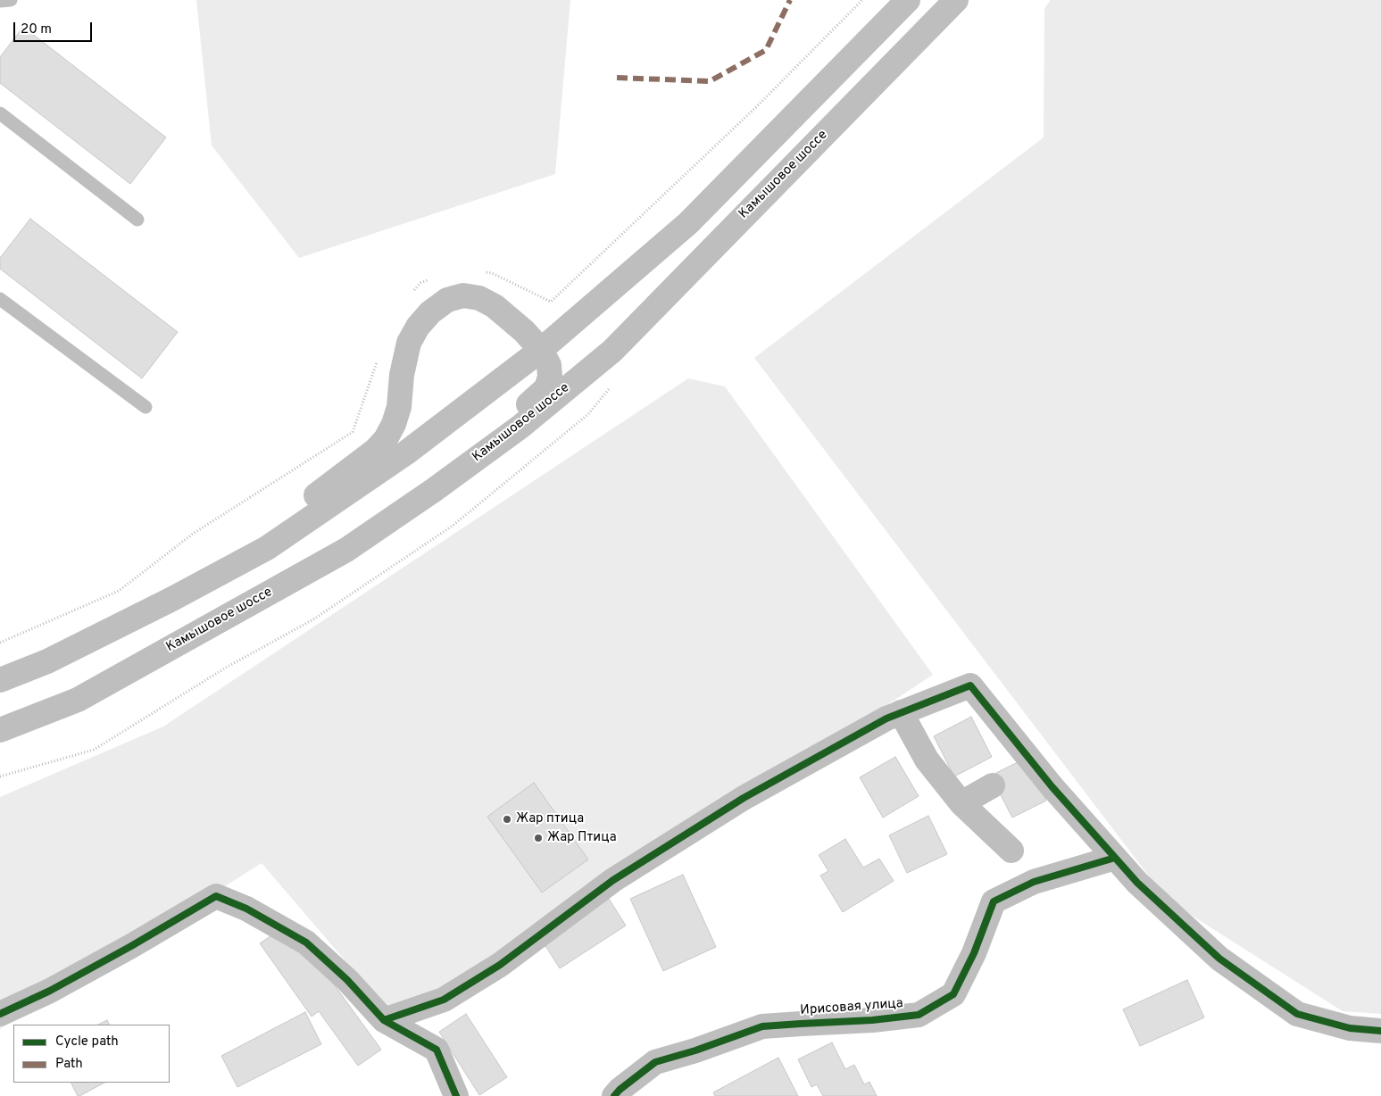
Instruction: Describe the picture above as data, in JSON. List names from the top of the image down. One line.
{"streets":{"main road":["Камышовое шоссе","Ирисовая улица"]},"places":["Жар птица","Жар Птица"],"legend":["Cycle path","Path"],"scale_bar":"20 m"}
